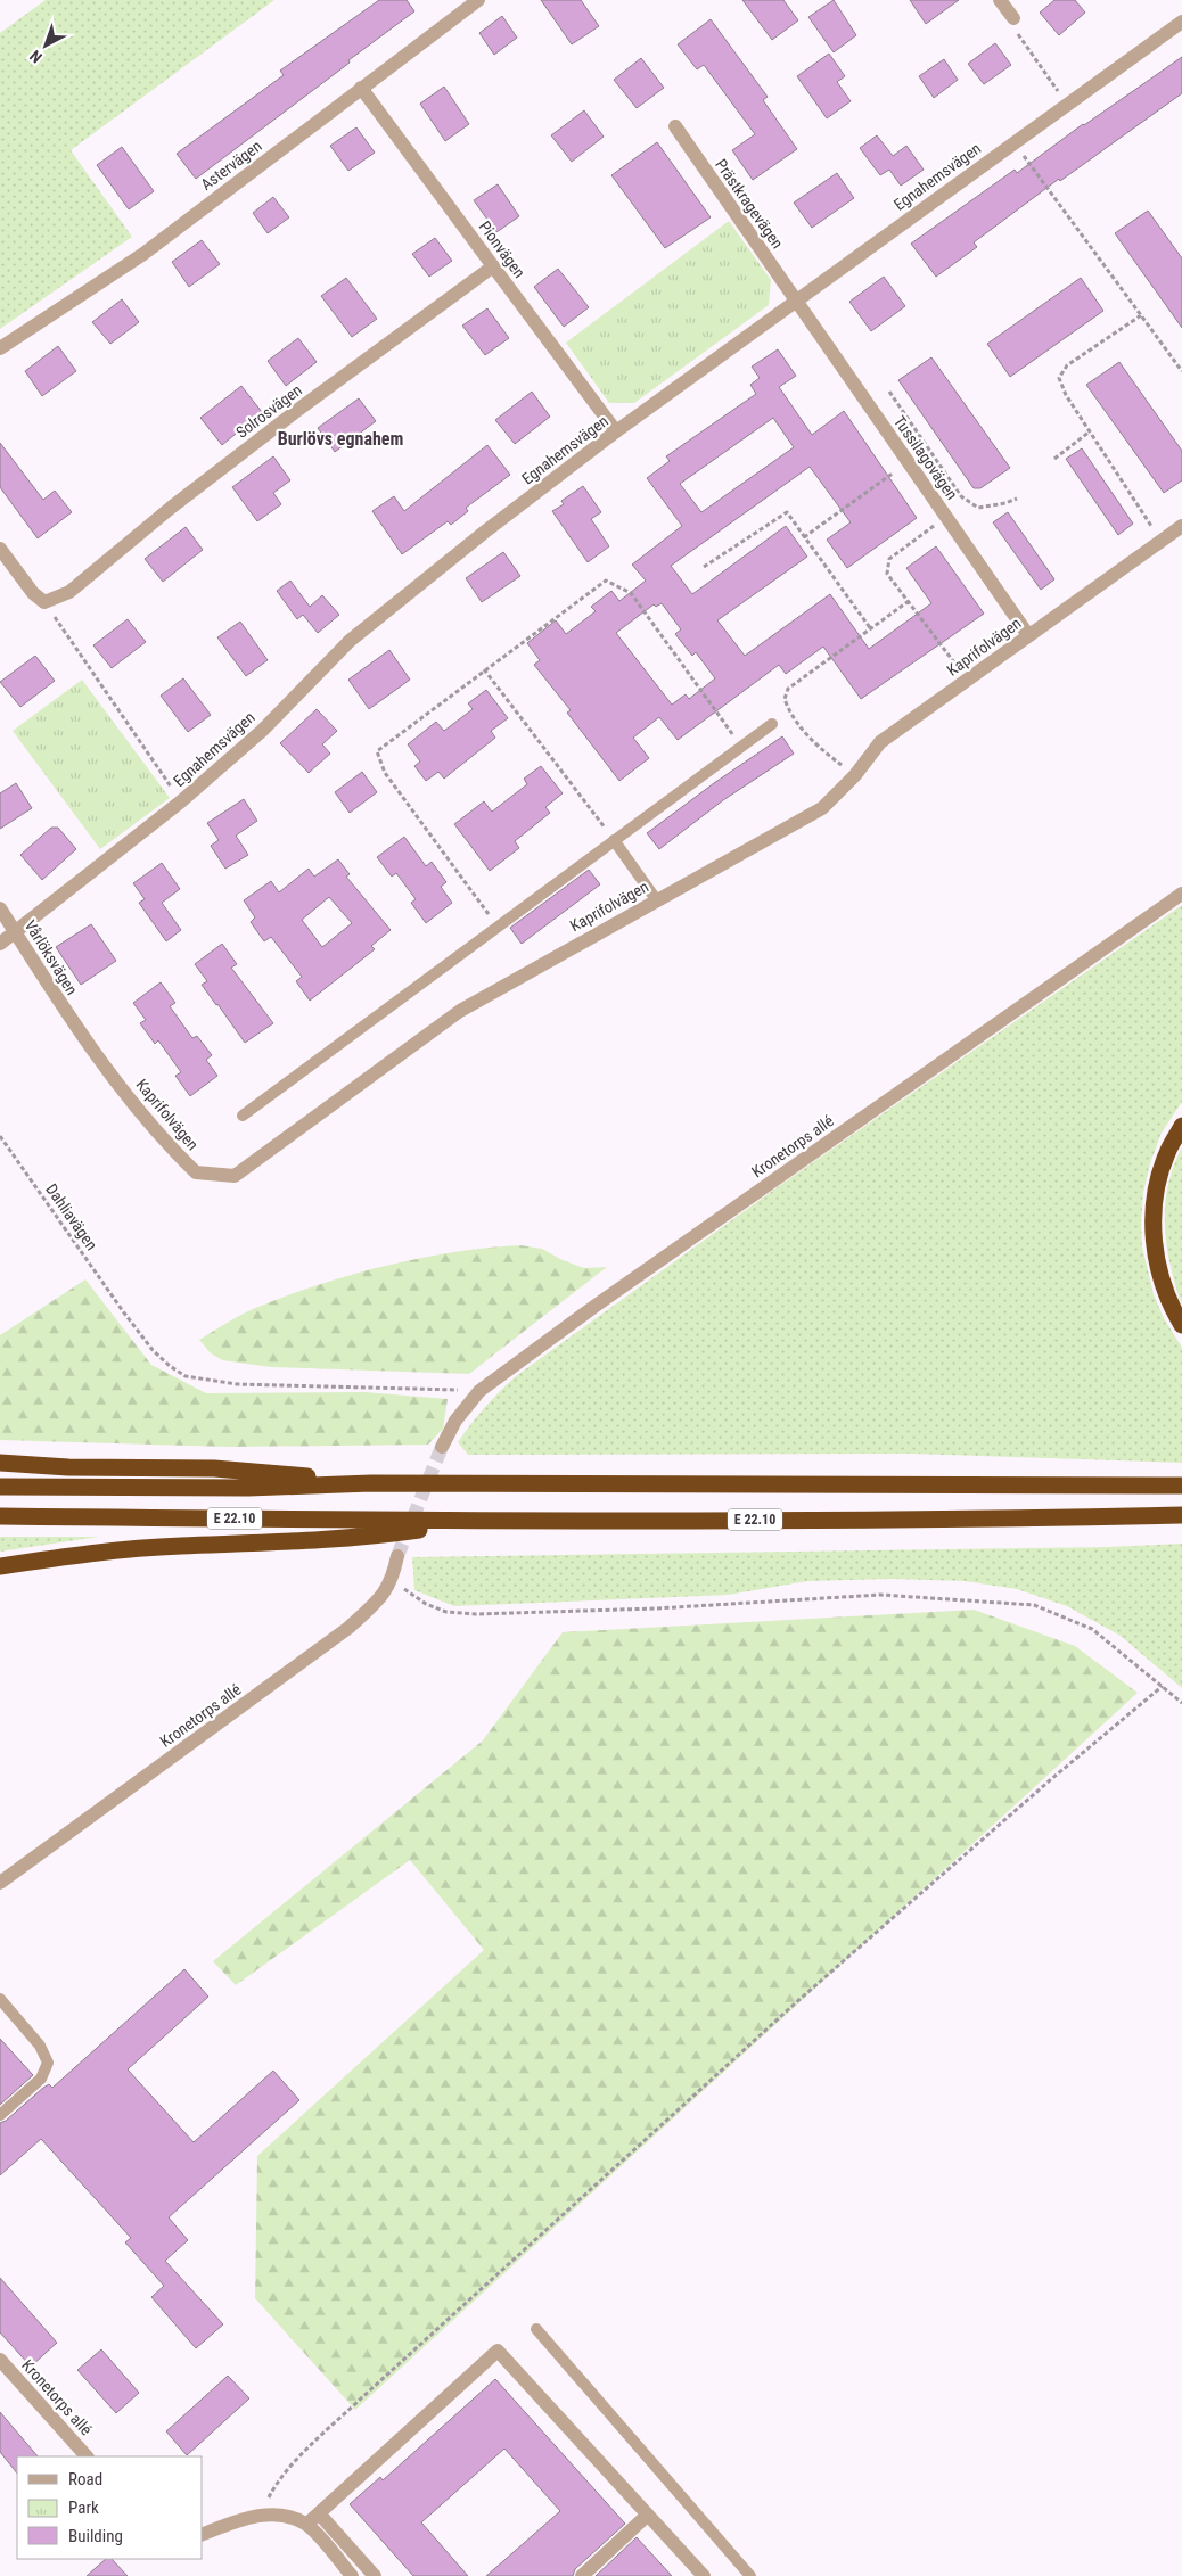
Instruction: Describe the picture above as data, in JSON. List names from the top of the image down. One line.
{"streets":{"highway":["E 22.10"],"street":["Astervägen","Egnahemsvägen","Prästkragevägen","Pionvägen","Solrosvägen","Tussilagovägen","Kaprifolvägen","Vårlöksvägen","Kronetorps allé"],"path":["Dahliavägen"]},"crossings":[["Astervägen","Pionvägen"],["Egnahemsvägen","Prästkragevägen"],["Egnahemsvägen","Pionvägen"],["Egnahemsvägen","Tussilagovägen"],["Egnahemsvägen","Vårlöksvägen"],["Prästkragevägen","Tussilagovägen"],["Pionvägen","Solrosvägen"],["Tussilagovägen","Kaprifolvägen"],["Kaprifolvägen","Vårlöksvägen"],["Kronetorps allé","Dahliavägen"]],"districts":["Burlövs egnahem"],"legend":["Road","Park","Building"],"north":"bottom left"}
